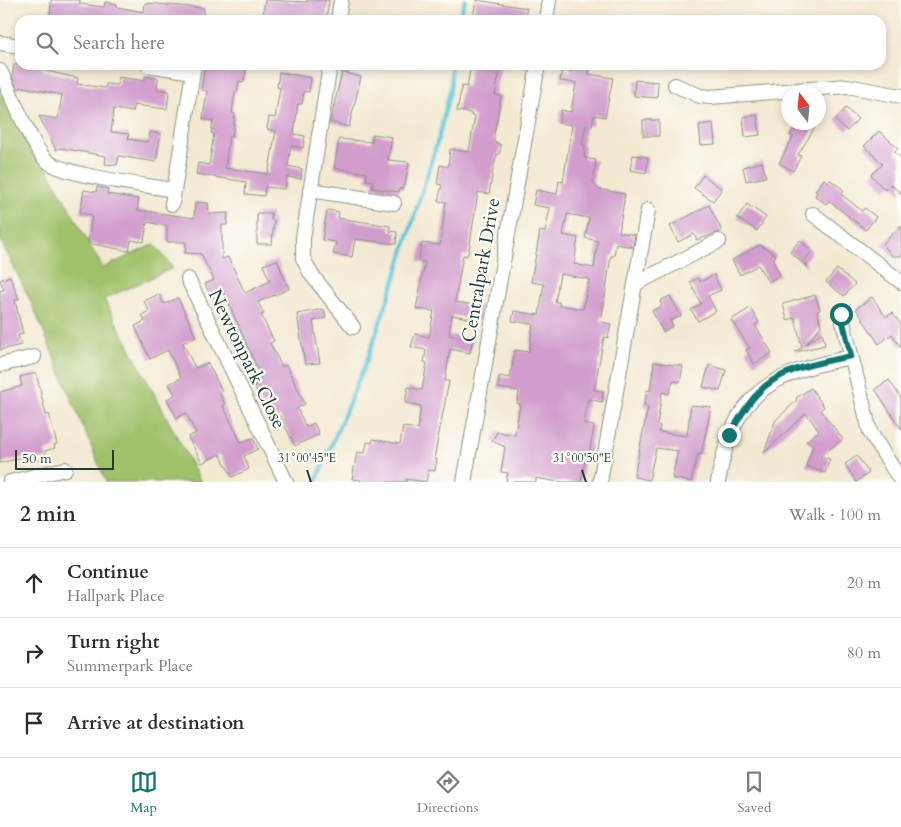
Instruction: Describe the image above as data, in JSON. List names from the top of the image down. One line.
{"streets":{"street":["Centralpark Drive","Newtonpark Close"]},"scale_bar":"50 m","north":"top","page":{"search":"Search here","scale":"50 m","heading":["2 min","Walk · 100 m"],"list":[["Continue","Hallpark Place","20 m"],["Turn right","Summerpark Place","80 m"],"Arrive at destination"],"nav":["Map","Directions","Saved"]},"coordinates":["31°00'45\"E","31°00'50\"E"]}
